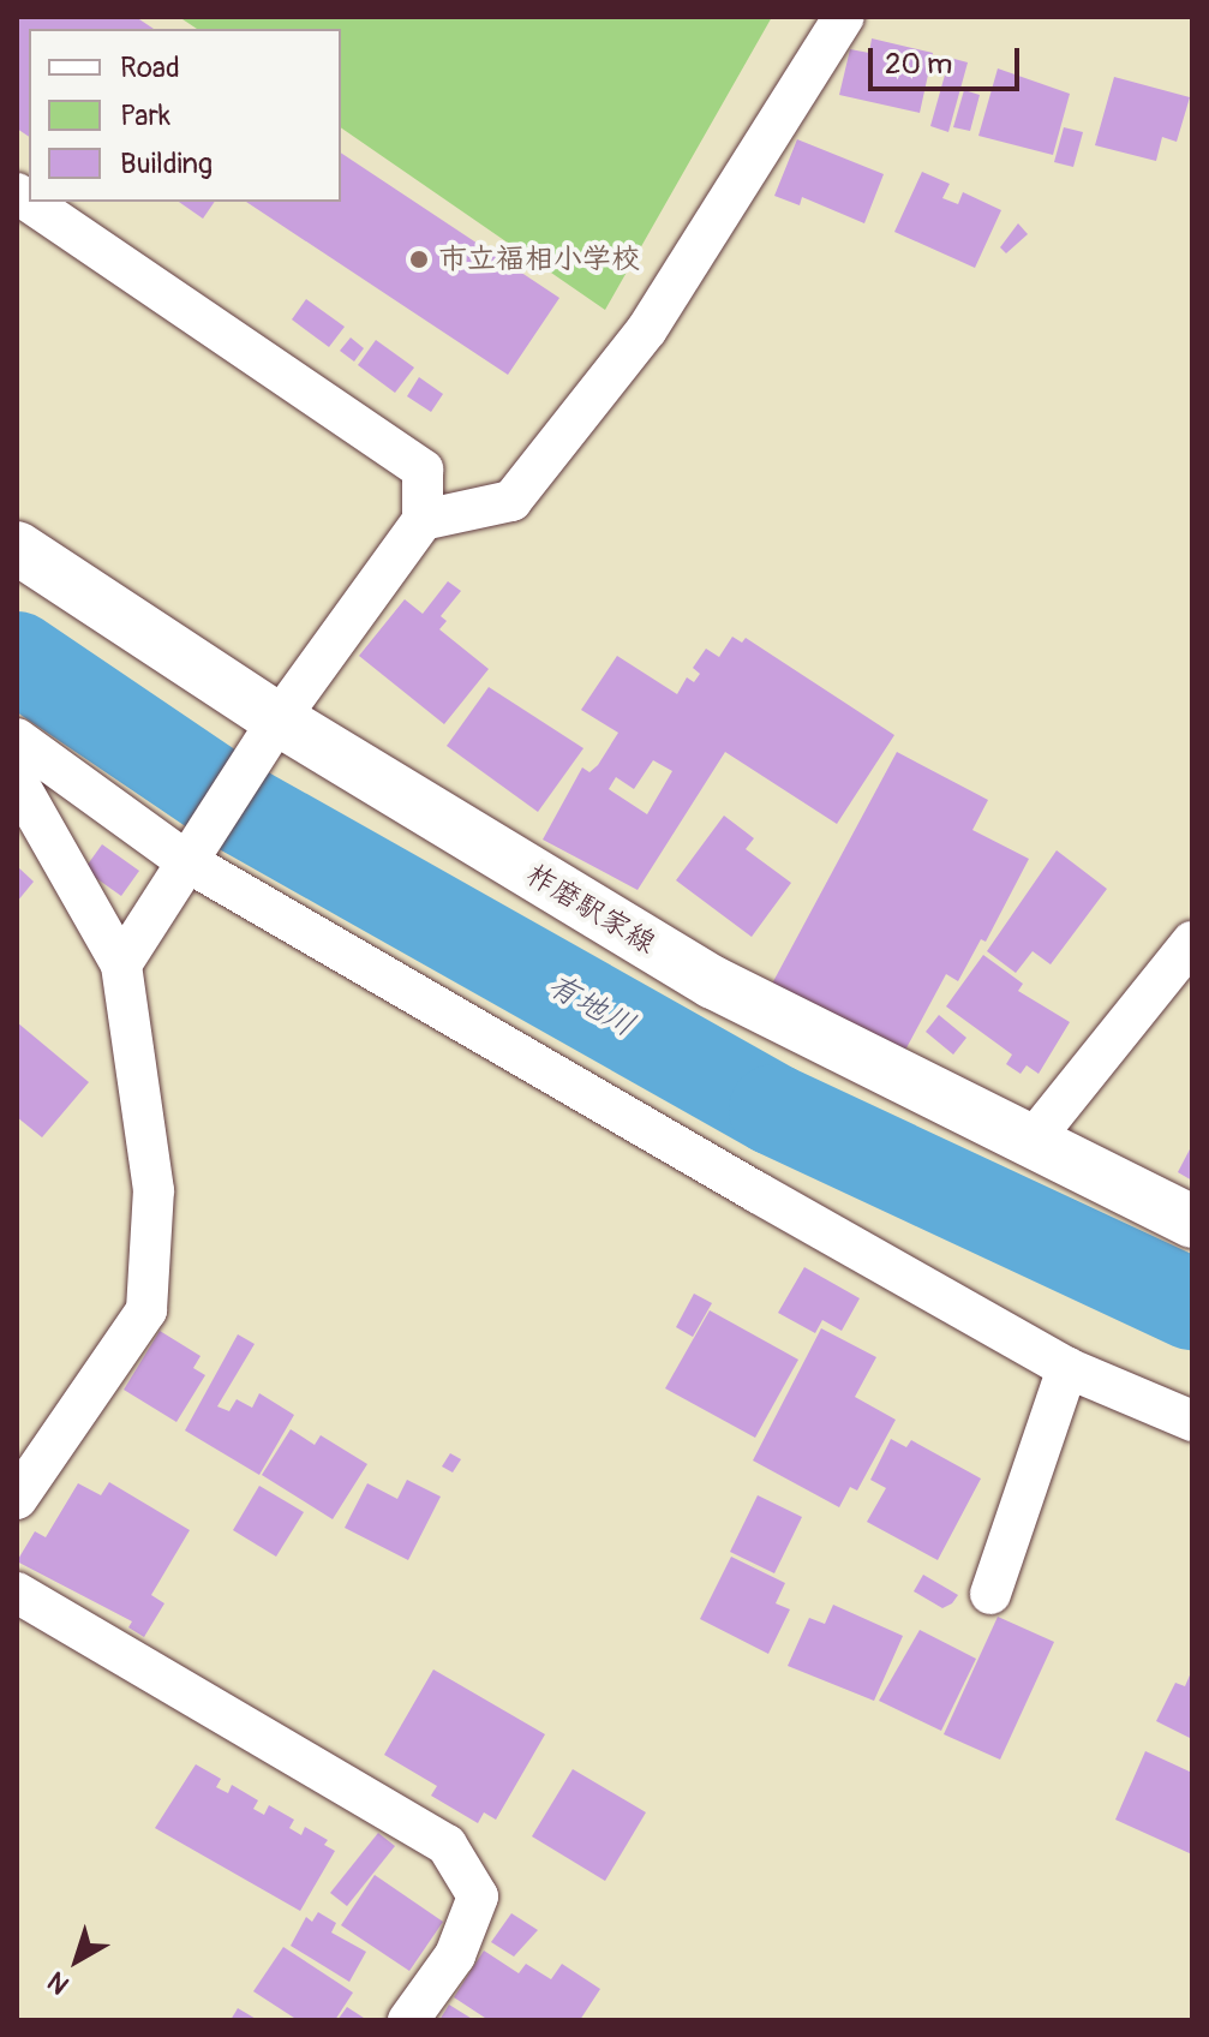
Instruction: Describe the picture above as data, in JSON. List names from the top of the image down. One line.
{"streets":{"main road":["柞磨駅家線"]},"water":["有地川"],"places":["市立福相小学校"],"legend":["Road","Park","Building"],"scale_bar":"20 m","north":"bottom left"}
